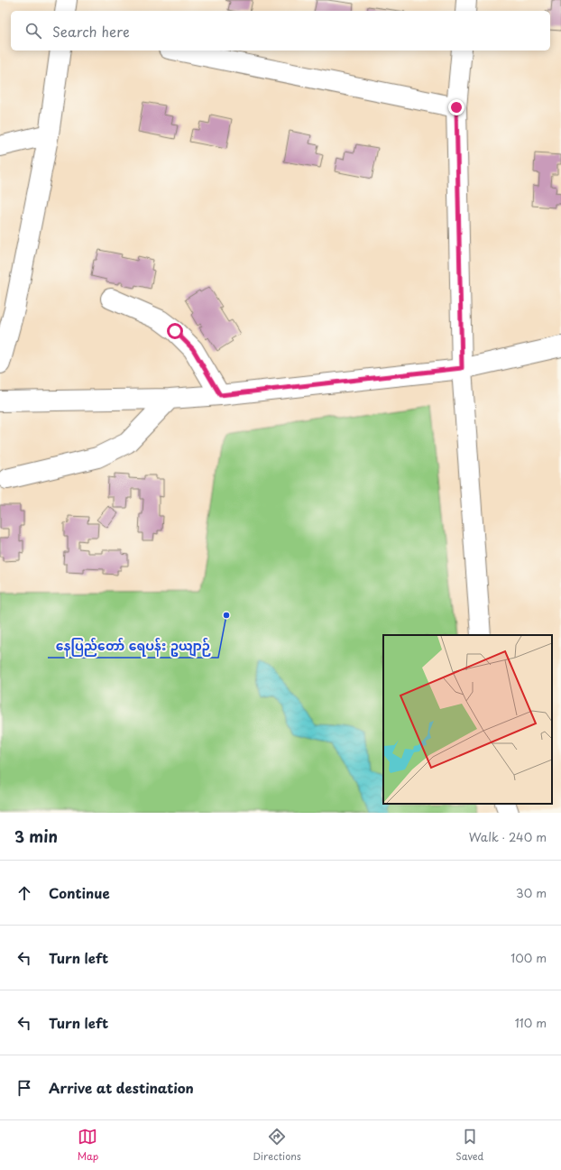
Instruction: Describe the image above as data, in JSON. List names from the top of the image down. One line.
{"places":["နေပြည်တော် ရေပန်း ဥယျာဉ်"],"page":{"search":"Search here","heading":["3 min","Walk · 240 m"],"list":[["Continue","30 m"],["Turn left","100 m"],["Turn left","110 m"],"Arrive at destination"],"nav":["Map","Directions","Saved"]}}
